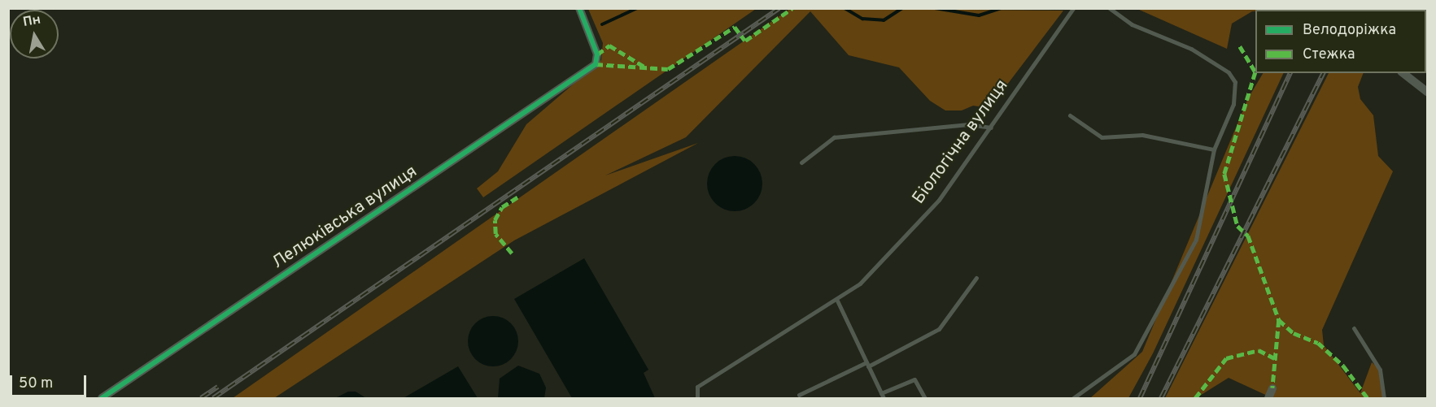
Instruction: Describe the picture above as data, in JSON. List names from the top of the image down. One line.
{"streets":{"street":["Лелюківська вулиця"],"lane":["Біологічна вулиця"]},"legend":["Велодоріжка","Стежка"],"scale_bar":"50 m","north":"top"}
